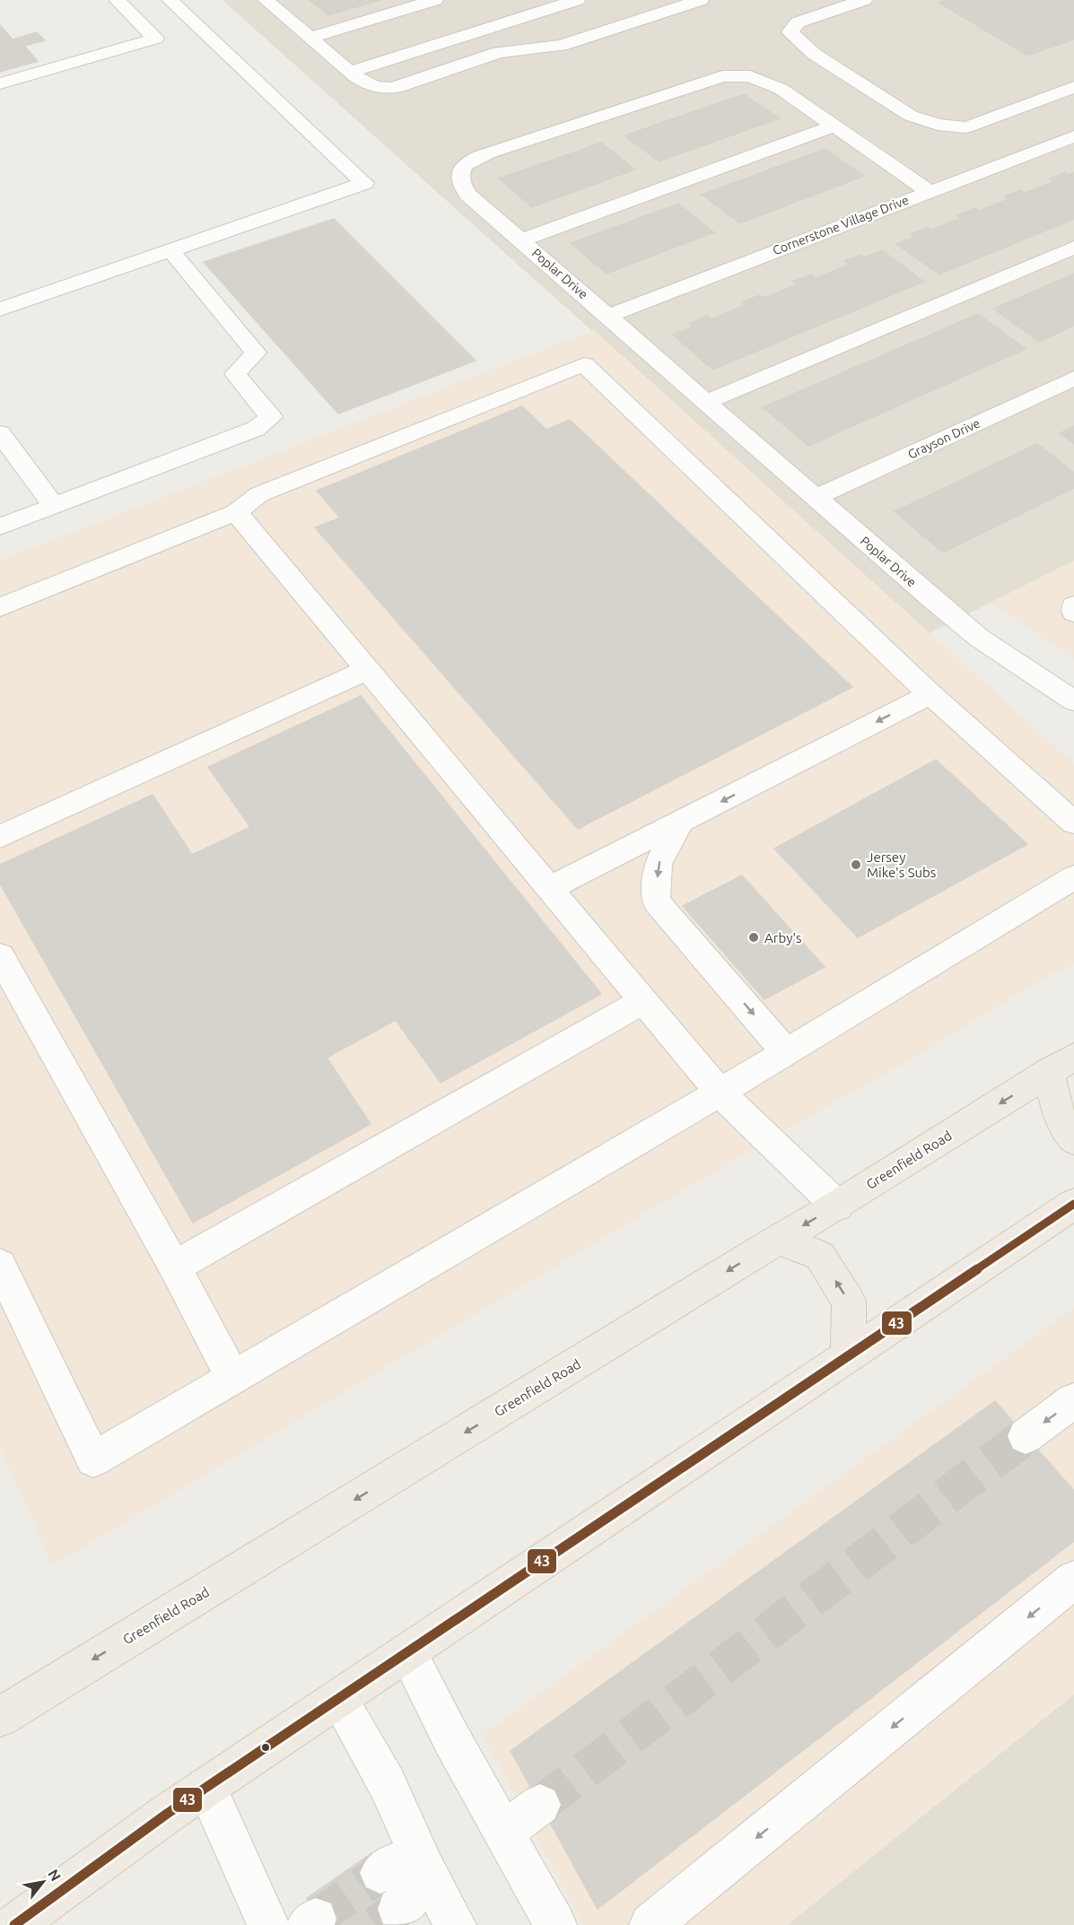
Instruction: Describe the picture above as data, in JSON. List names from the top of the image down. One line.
{"streets":{"main road":["Greenfield Road"],"street":["Cornerstone Village Drive","Poplar Drive","Grayson Drive"]},"crossings":[["Cornerstone Village Drive","Poplar Drive"],["Poplar Drive","Grayson Drive"]],"places":["Jersey Mike's Subs","Arby's"],"lines":["transit line 43"],"north":"top right"}
